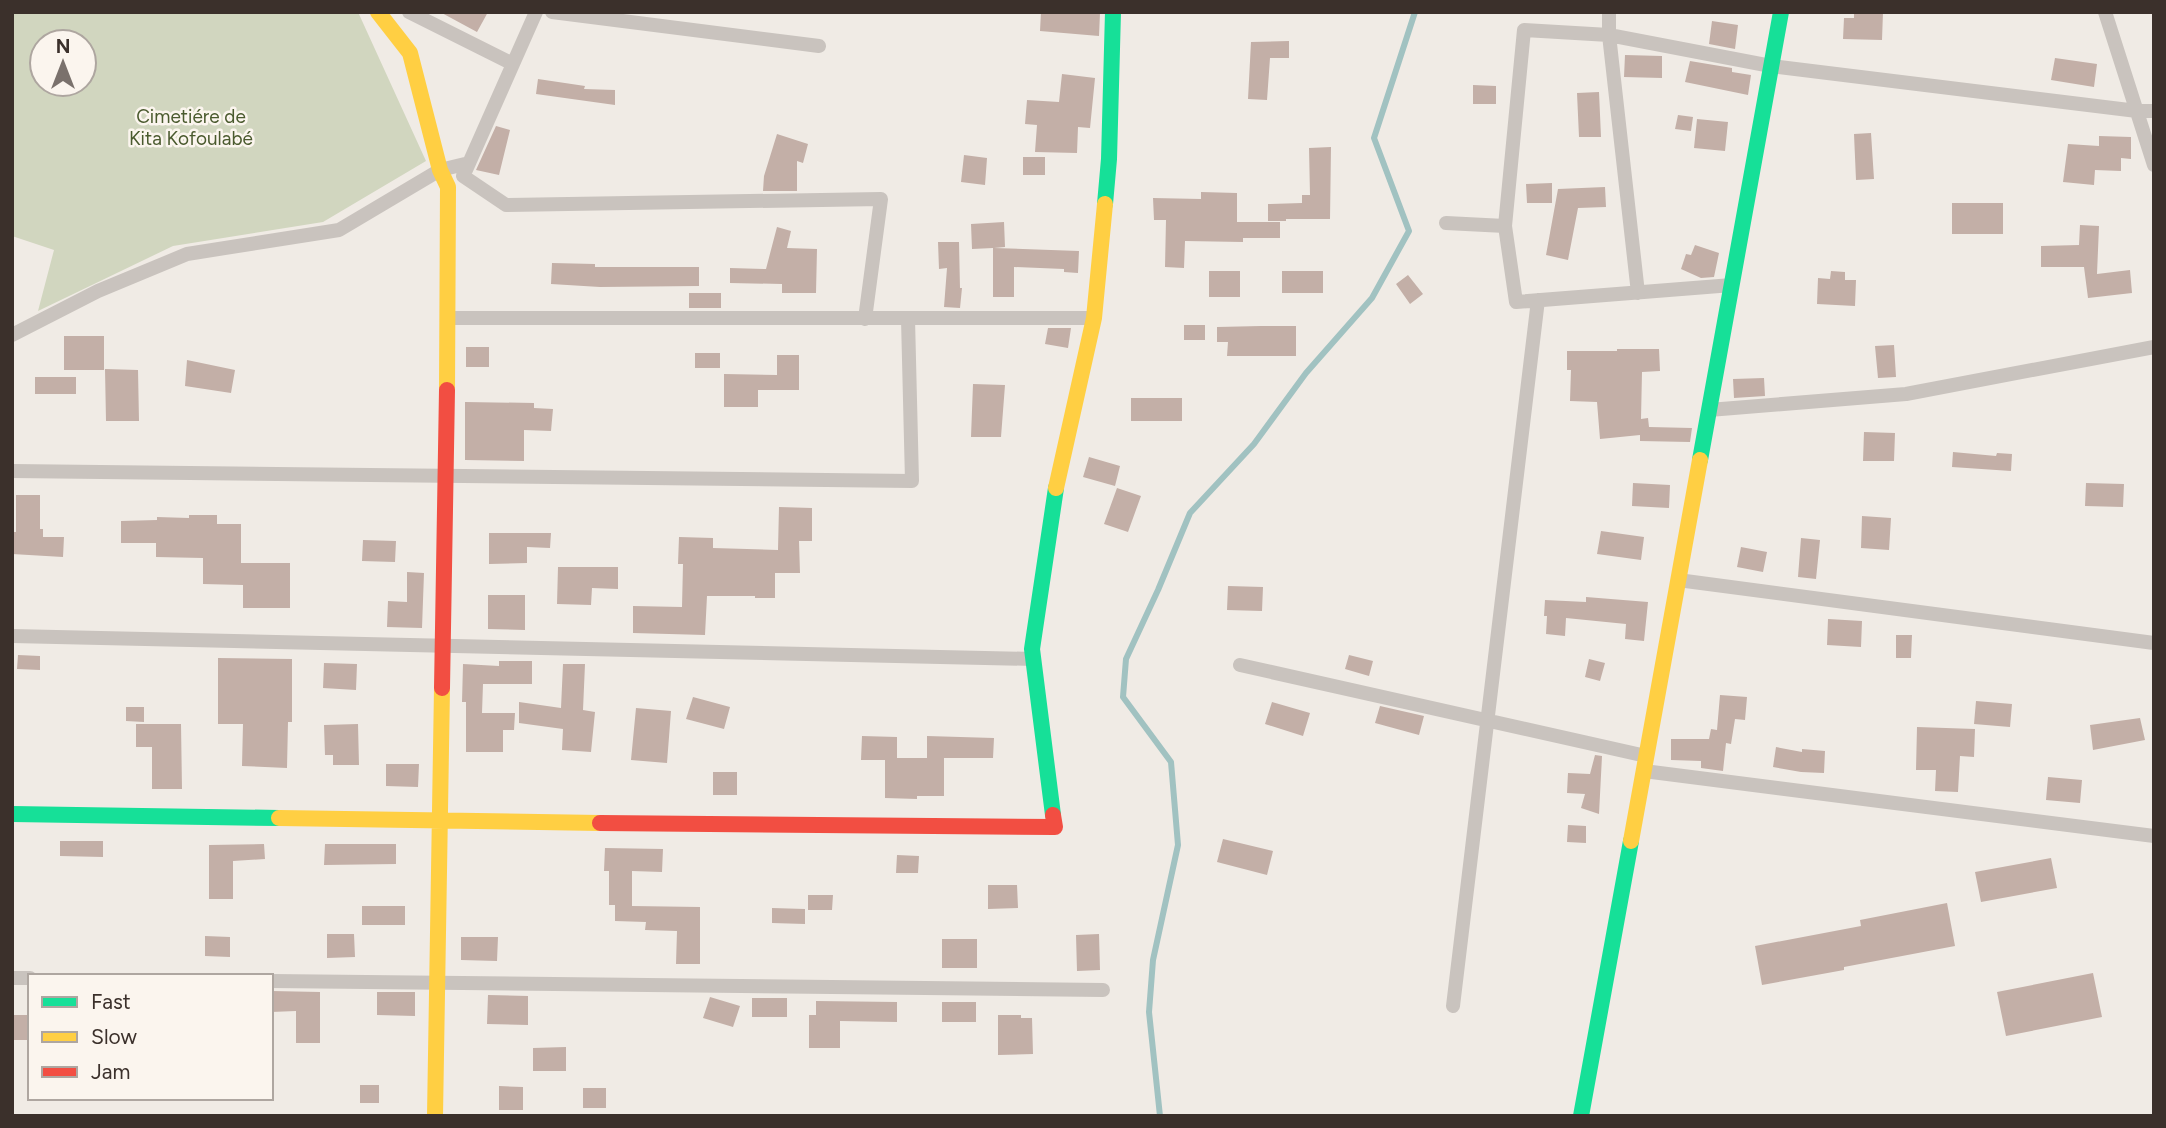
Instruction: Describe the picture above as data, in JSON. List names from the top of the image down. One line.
{"parks":["Cimetiére de Kita Kofoulabé"],"legend":["Fast","Slow","Jam"],"north":"top"}
